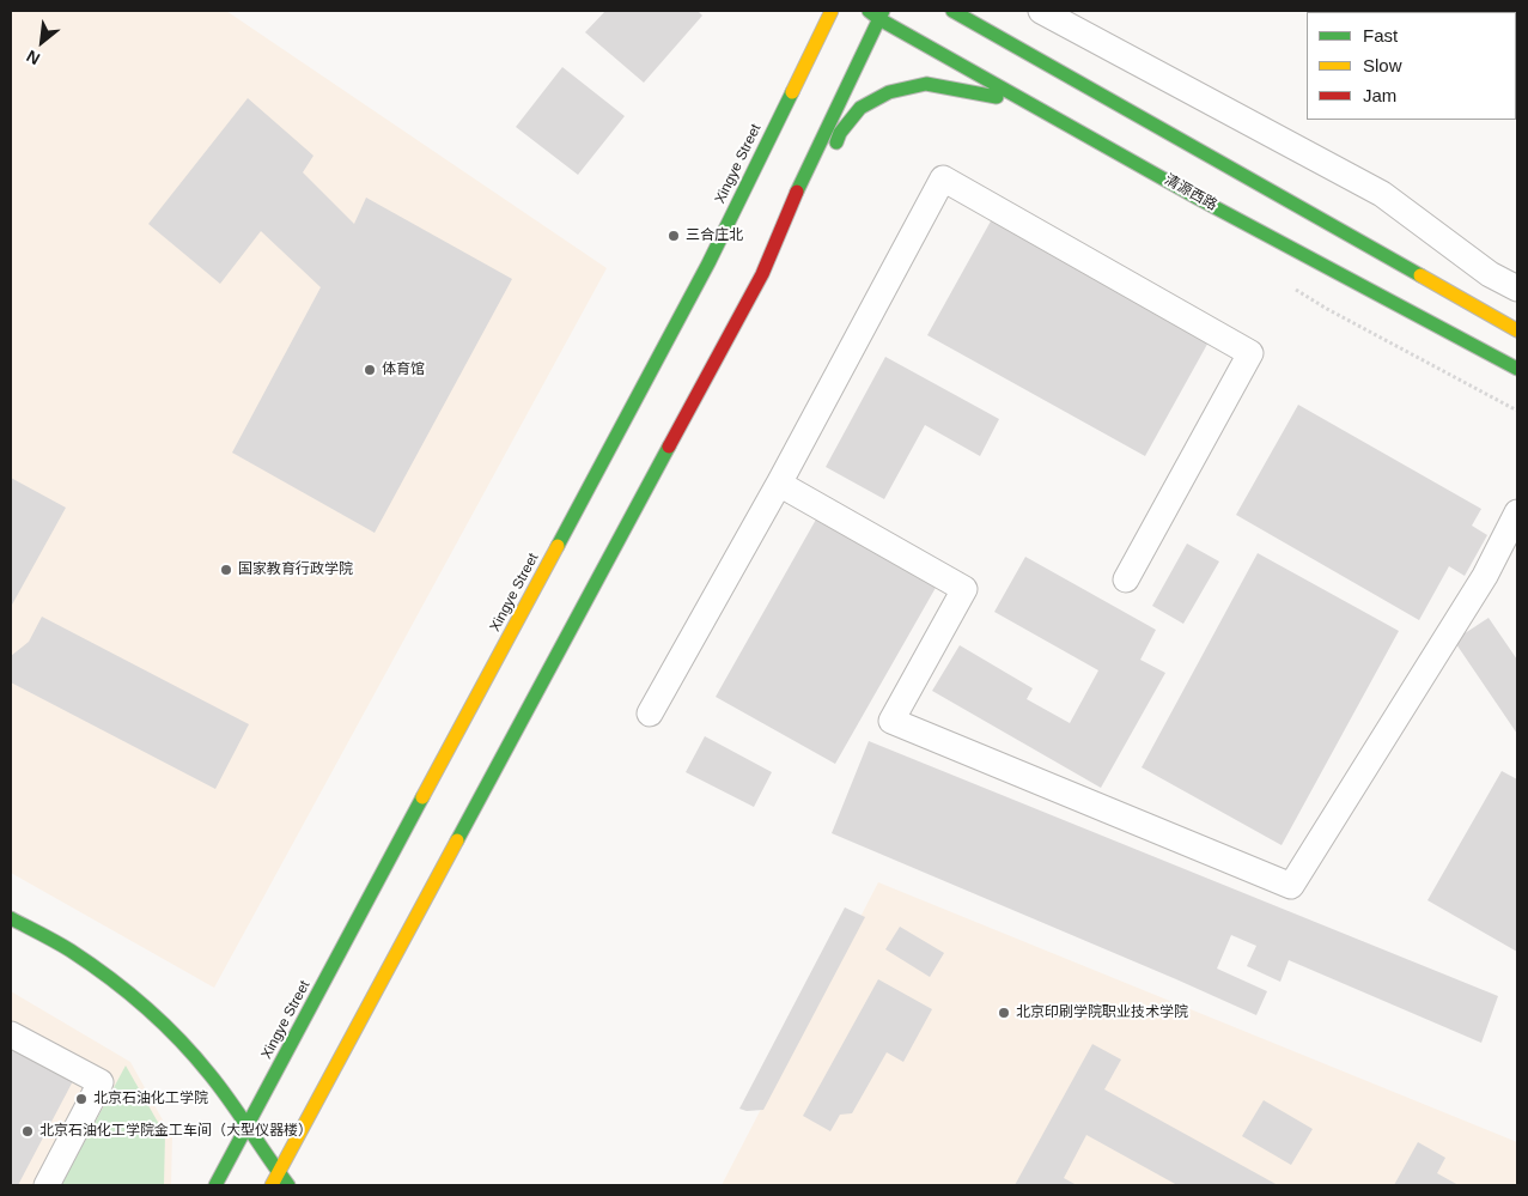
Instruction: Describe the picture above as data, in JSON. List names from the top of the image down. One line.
{"streets":{"main road":["Xingye Street","清源西路"]},"places":["三合庄北","体育馆","国家教育行政学院","北京印刷学院职业技术学院","北京石油化工学院","北京石油化工学院金工车间（大型仪器楼）"],"legend":["Fast","Slow","Jam"],"north":"bottom left"}
